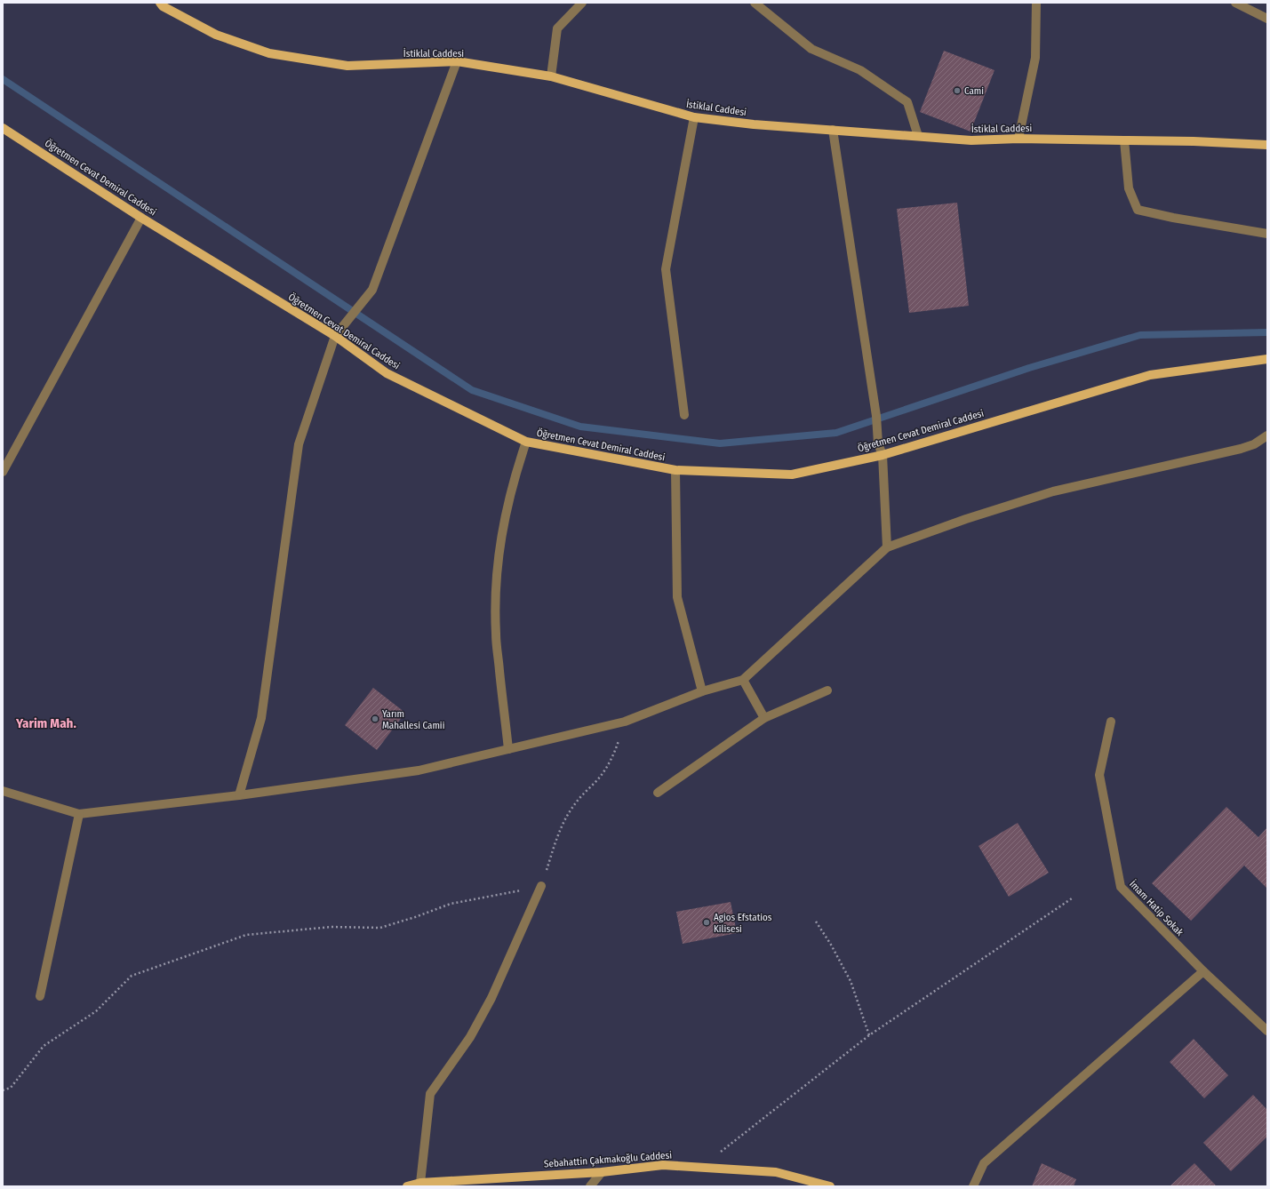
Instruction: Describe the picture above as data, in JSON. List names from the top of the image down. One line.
{"streets":{"main road":["İstiklal Caddesi","Öğretmen Cevat Demiral Caddesi","Sebahattin Çakmakoğlu Caddesi"],"street":["İmam Hatip Sokak"]},"districts":["Yarim Mah."],"places":["Cami","Yarım Mahallesi Camii","Agios Efstatios Kilisesi"]}
